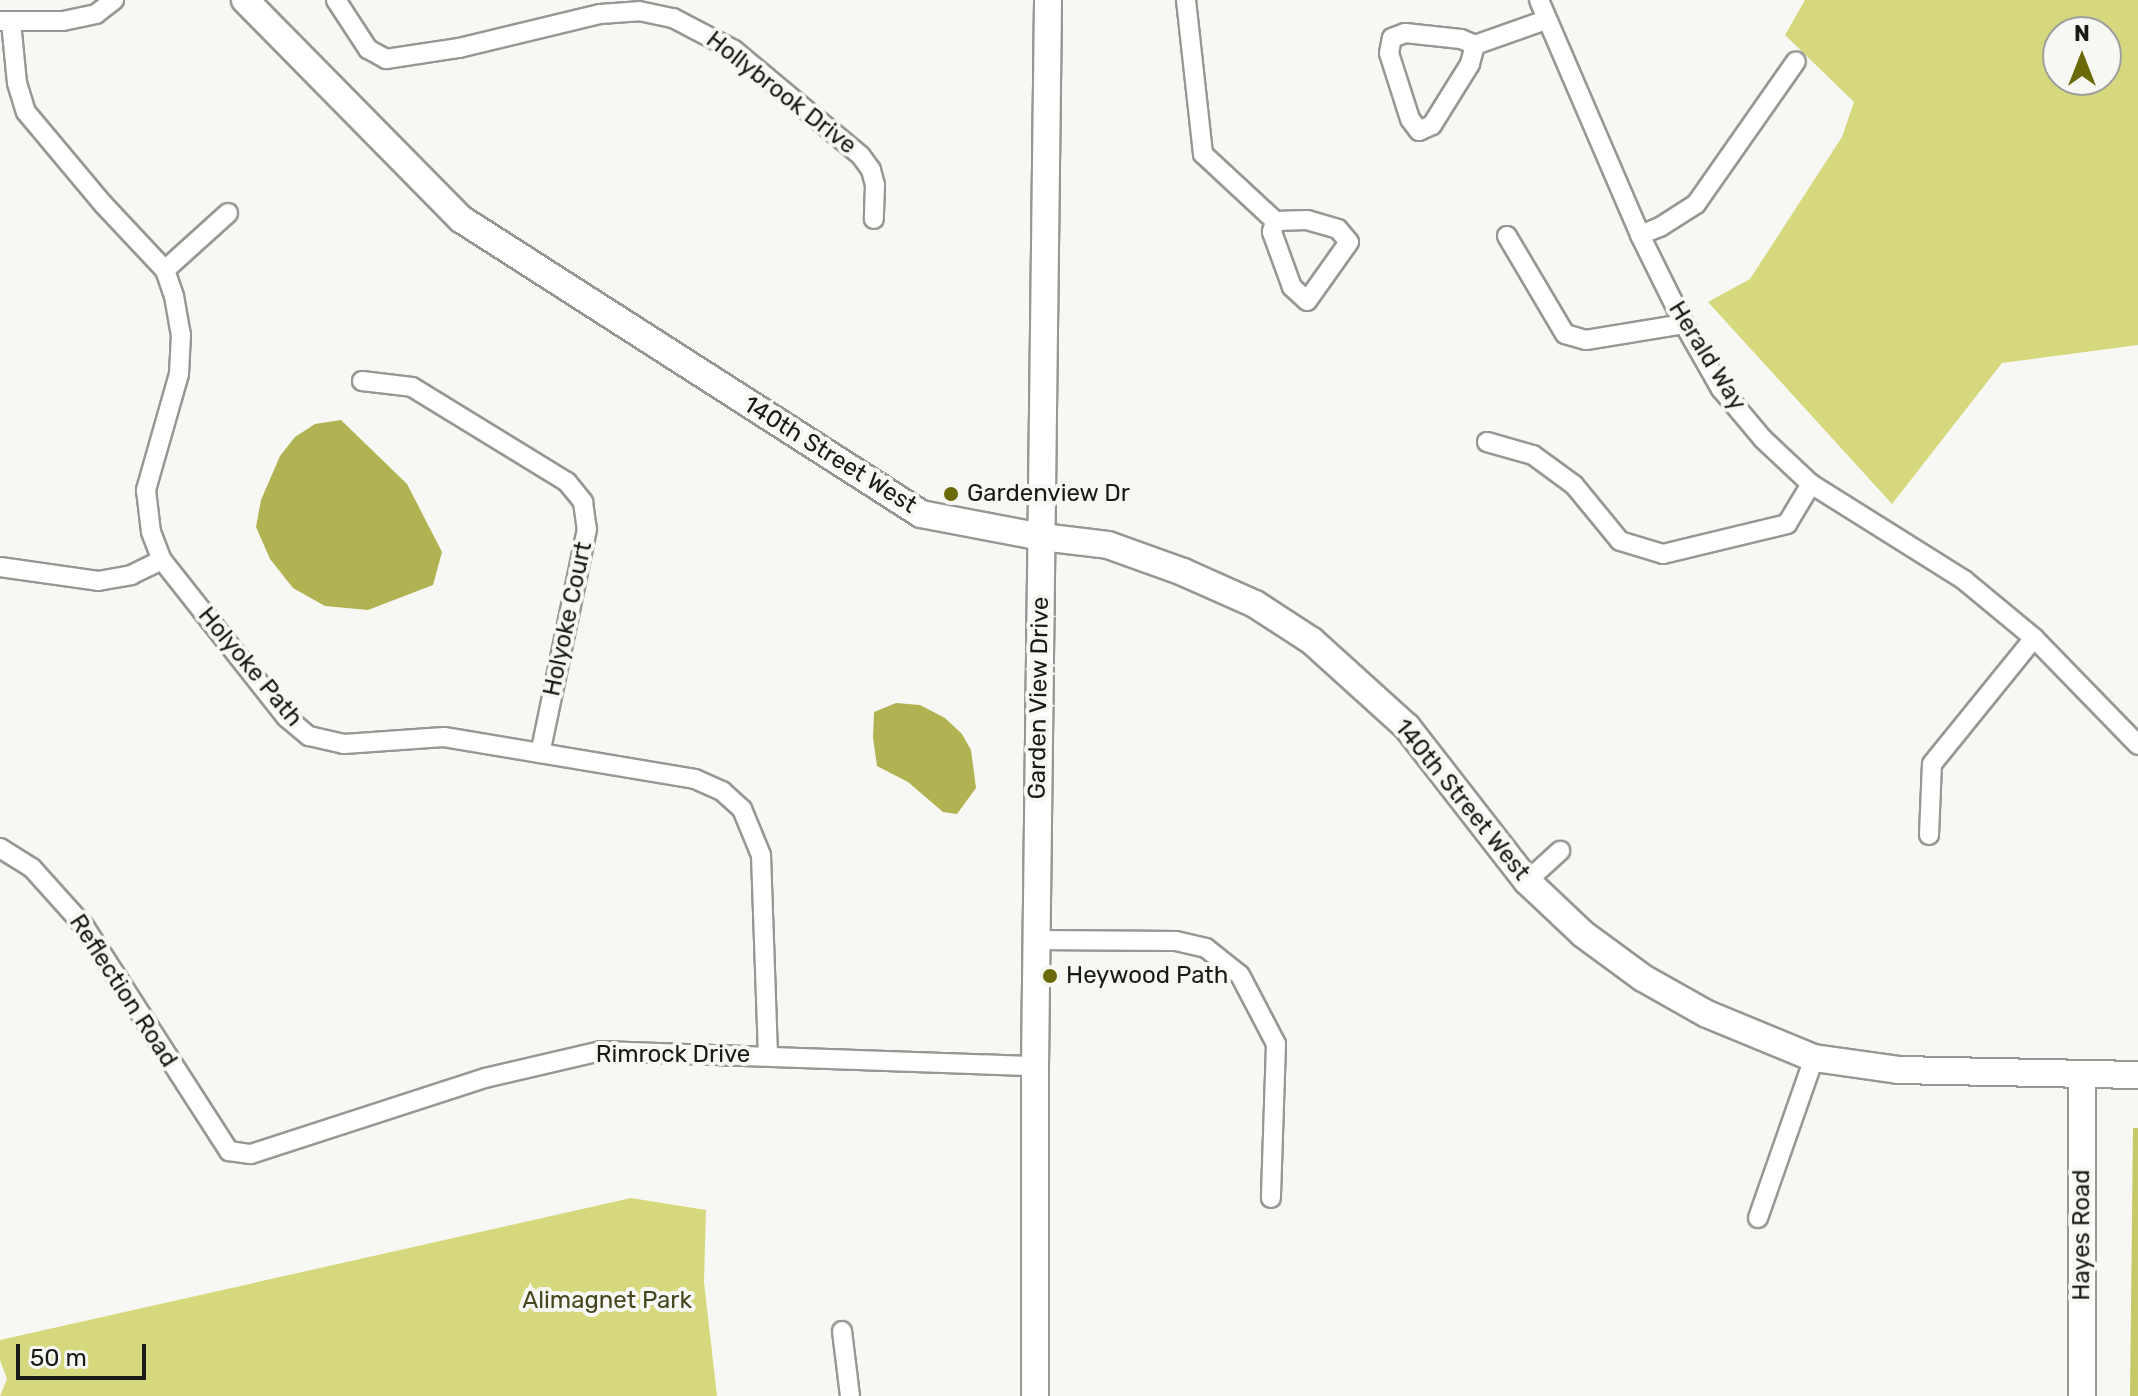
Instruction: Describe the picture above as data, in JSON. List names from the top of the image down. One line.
{"streets":{"street":["Hollybrook Drive","Herald Way","140th Street West","Holyoke Court","Holyoke Path","Garden View Drive","Reflection Road","Rimrock Drive","Hayes Road"]},"crossings":[["140th Street West","Garden View Drive"],["140th Street West","Hayes Road"],["Holyoke Court","Holyoke Path"],["Holyoke Path","Rimrock Drive"],["Garden View Drive","Rimrock Drive"],["Reflection Road","Rimrock Drive"]],"parks":["Alimagnet Park"],"places":["Gardenview Dr","Heywood Path"],"scale_bar":"50 m","north":"top"}
